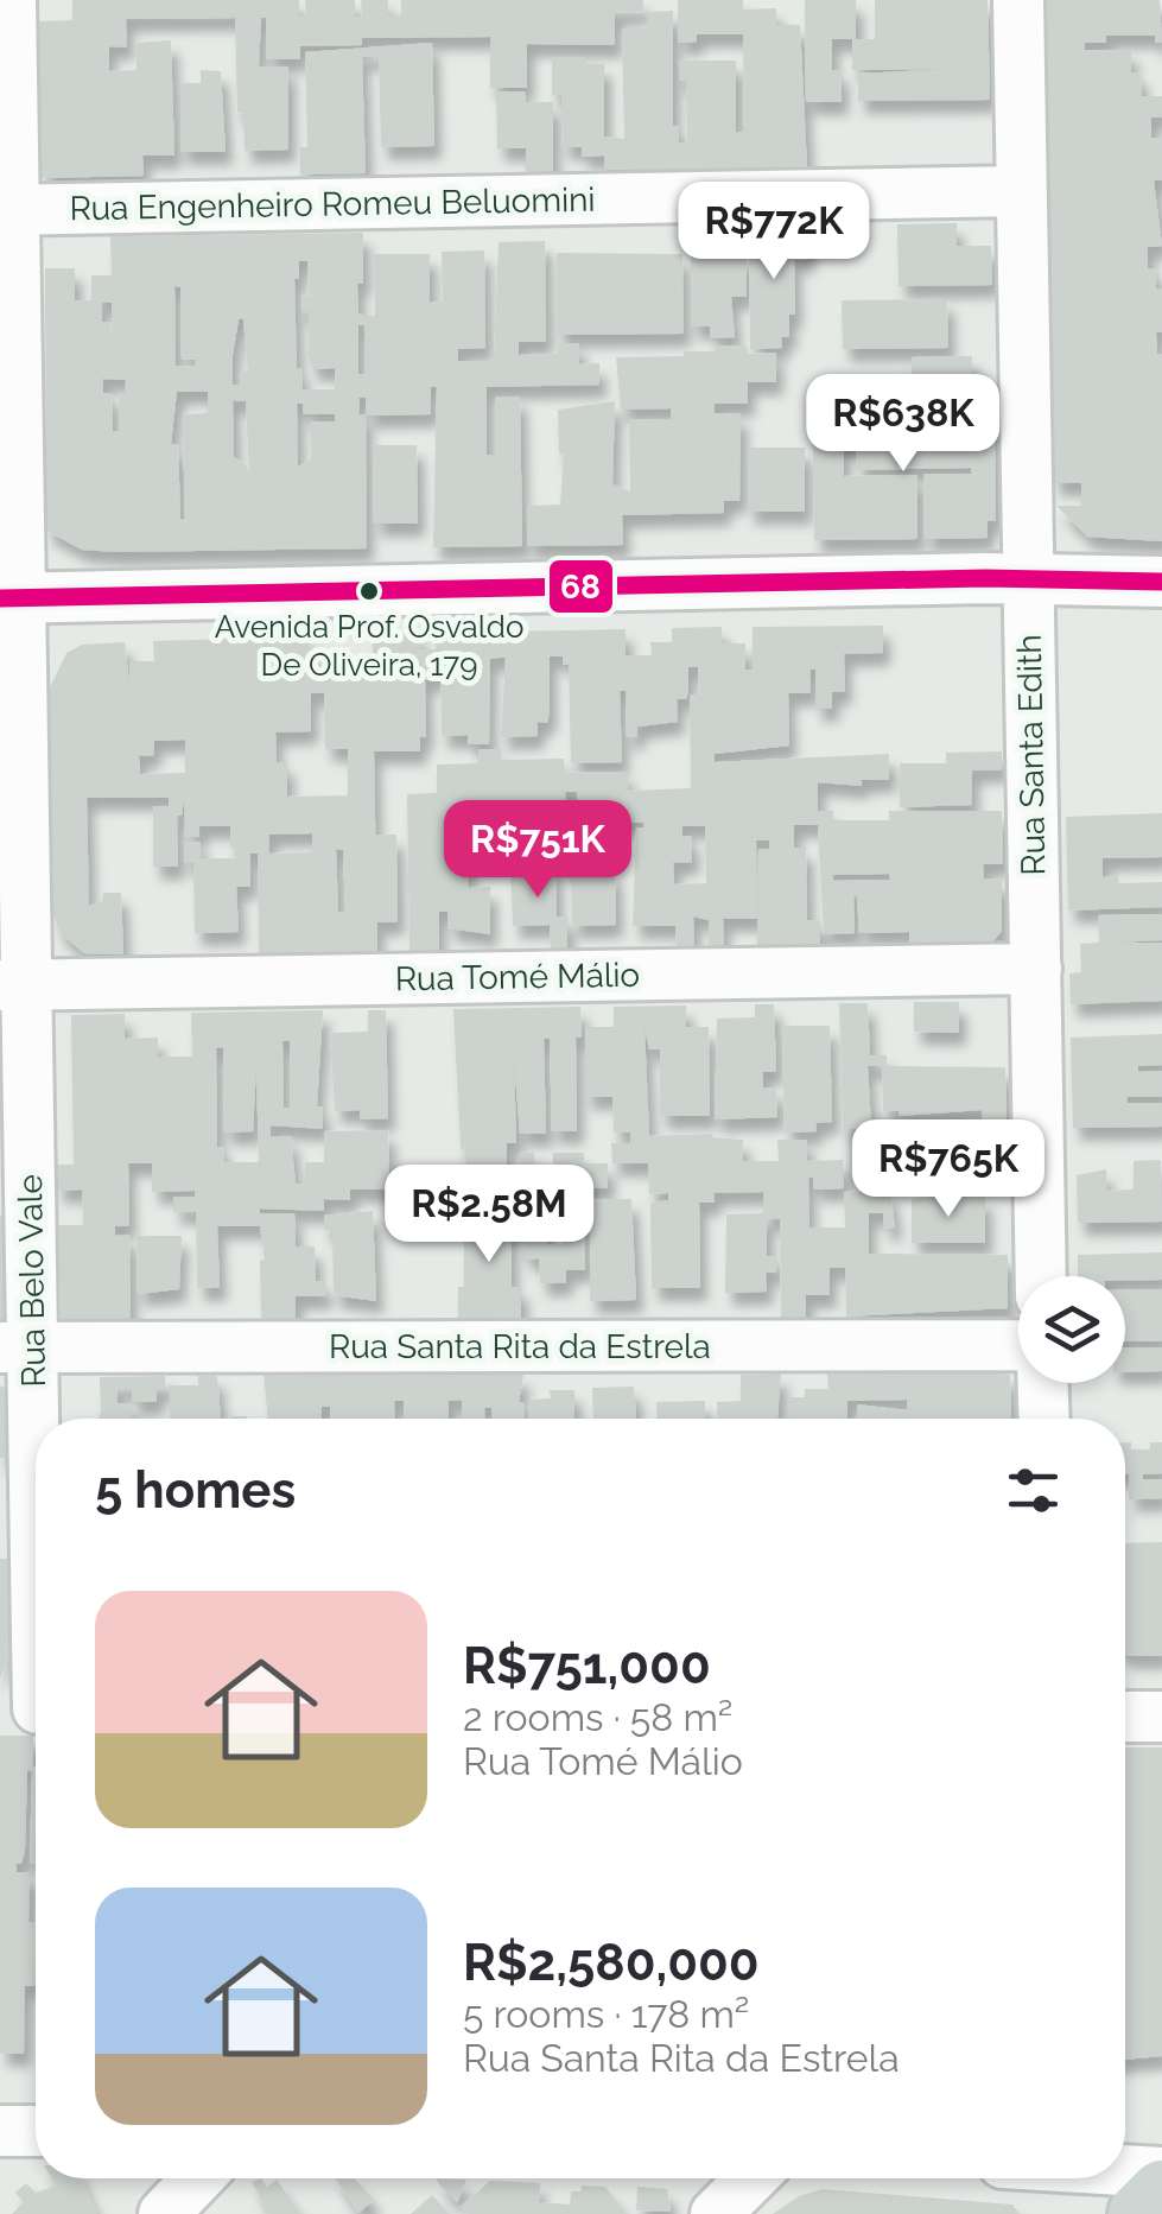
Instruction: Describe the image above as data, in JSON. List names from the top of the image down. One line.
{"streets":{"street":["Rua Engenheiro Romeu Beluomini","Rua Santa Edith","Rua Tomé Málio","Rua Belo Vale","Rua Santa Rita da Estrela"]},"crossings":[["Rua Engenheiro Romeu Beluomini","Rua Santa Edith"],["Rua Engenheiro Romeu Beluomini","Rua Belo Vale"],["Rua Santa Edith","Rua Tomé Málio"],["Rua Tomé Málio","Rua Belo Vale"],["Rua Belo Vale","Rua Santa Rita da Estrela"]],"places":["Avenida Prof. Osvaldo De Oliveira, 179"],"lines":["transit line 68"],"page":{"price":["R$772K","R$638K","R$751K","R$765K","R$2.58M"],"heading":"5 homes","list":[{"name":"R$751,000","note":"2 rooms · 58 m² · Rua Tomé Málio"},{"name":"R$2,580,000","note":"5 rooms · 178 m² · Rua Santa Rita da Estrela"}]}}
